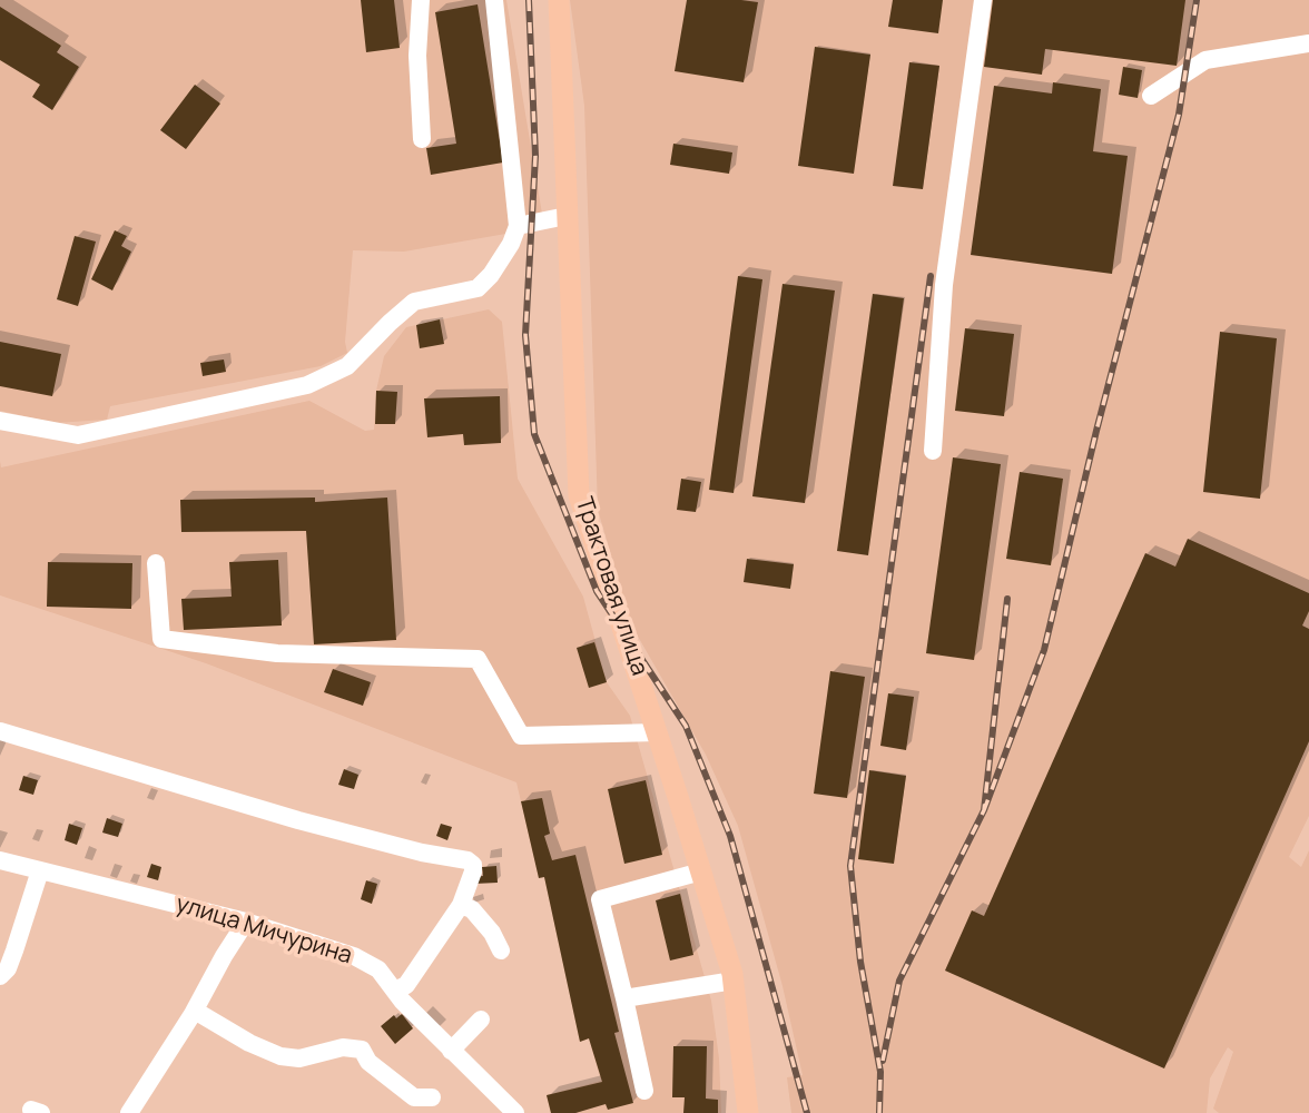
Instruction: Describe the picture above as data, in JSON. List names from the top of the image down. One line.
{"streets":{"main road":["Трактовая улица"],"street":["улица Мичурина"]}}
